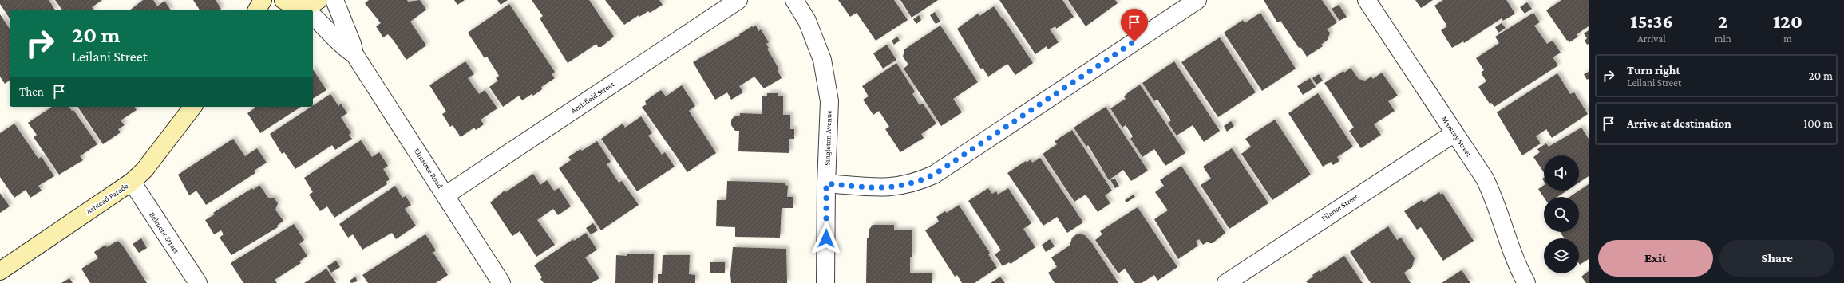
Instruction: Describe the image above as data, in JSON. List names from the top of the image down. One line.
{"streets":{"street":["Amisfield Street","Marscay Street","Singleton Avenue","Elmstree Road","Ashtead Parade","Filante Street","Belmont Street"]},"crossings":[["Amisfield Street","Elmstree Road"],["Marscay Street","Filante Street"],["Ashtead Parade","Belmont Street"]],"page":{"eta":["15:36","Arrival","2","min","120","m"],"turn":["20 m","Leilani Street"],"list":[{"name":"Turn right","note":"Leilani Street","value":"20 m"},{"name":"Arrive at destination","value":"100 m"}],"then":"Then","buttons":["Exit","Share"]}}
